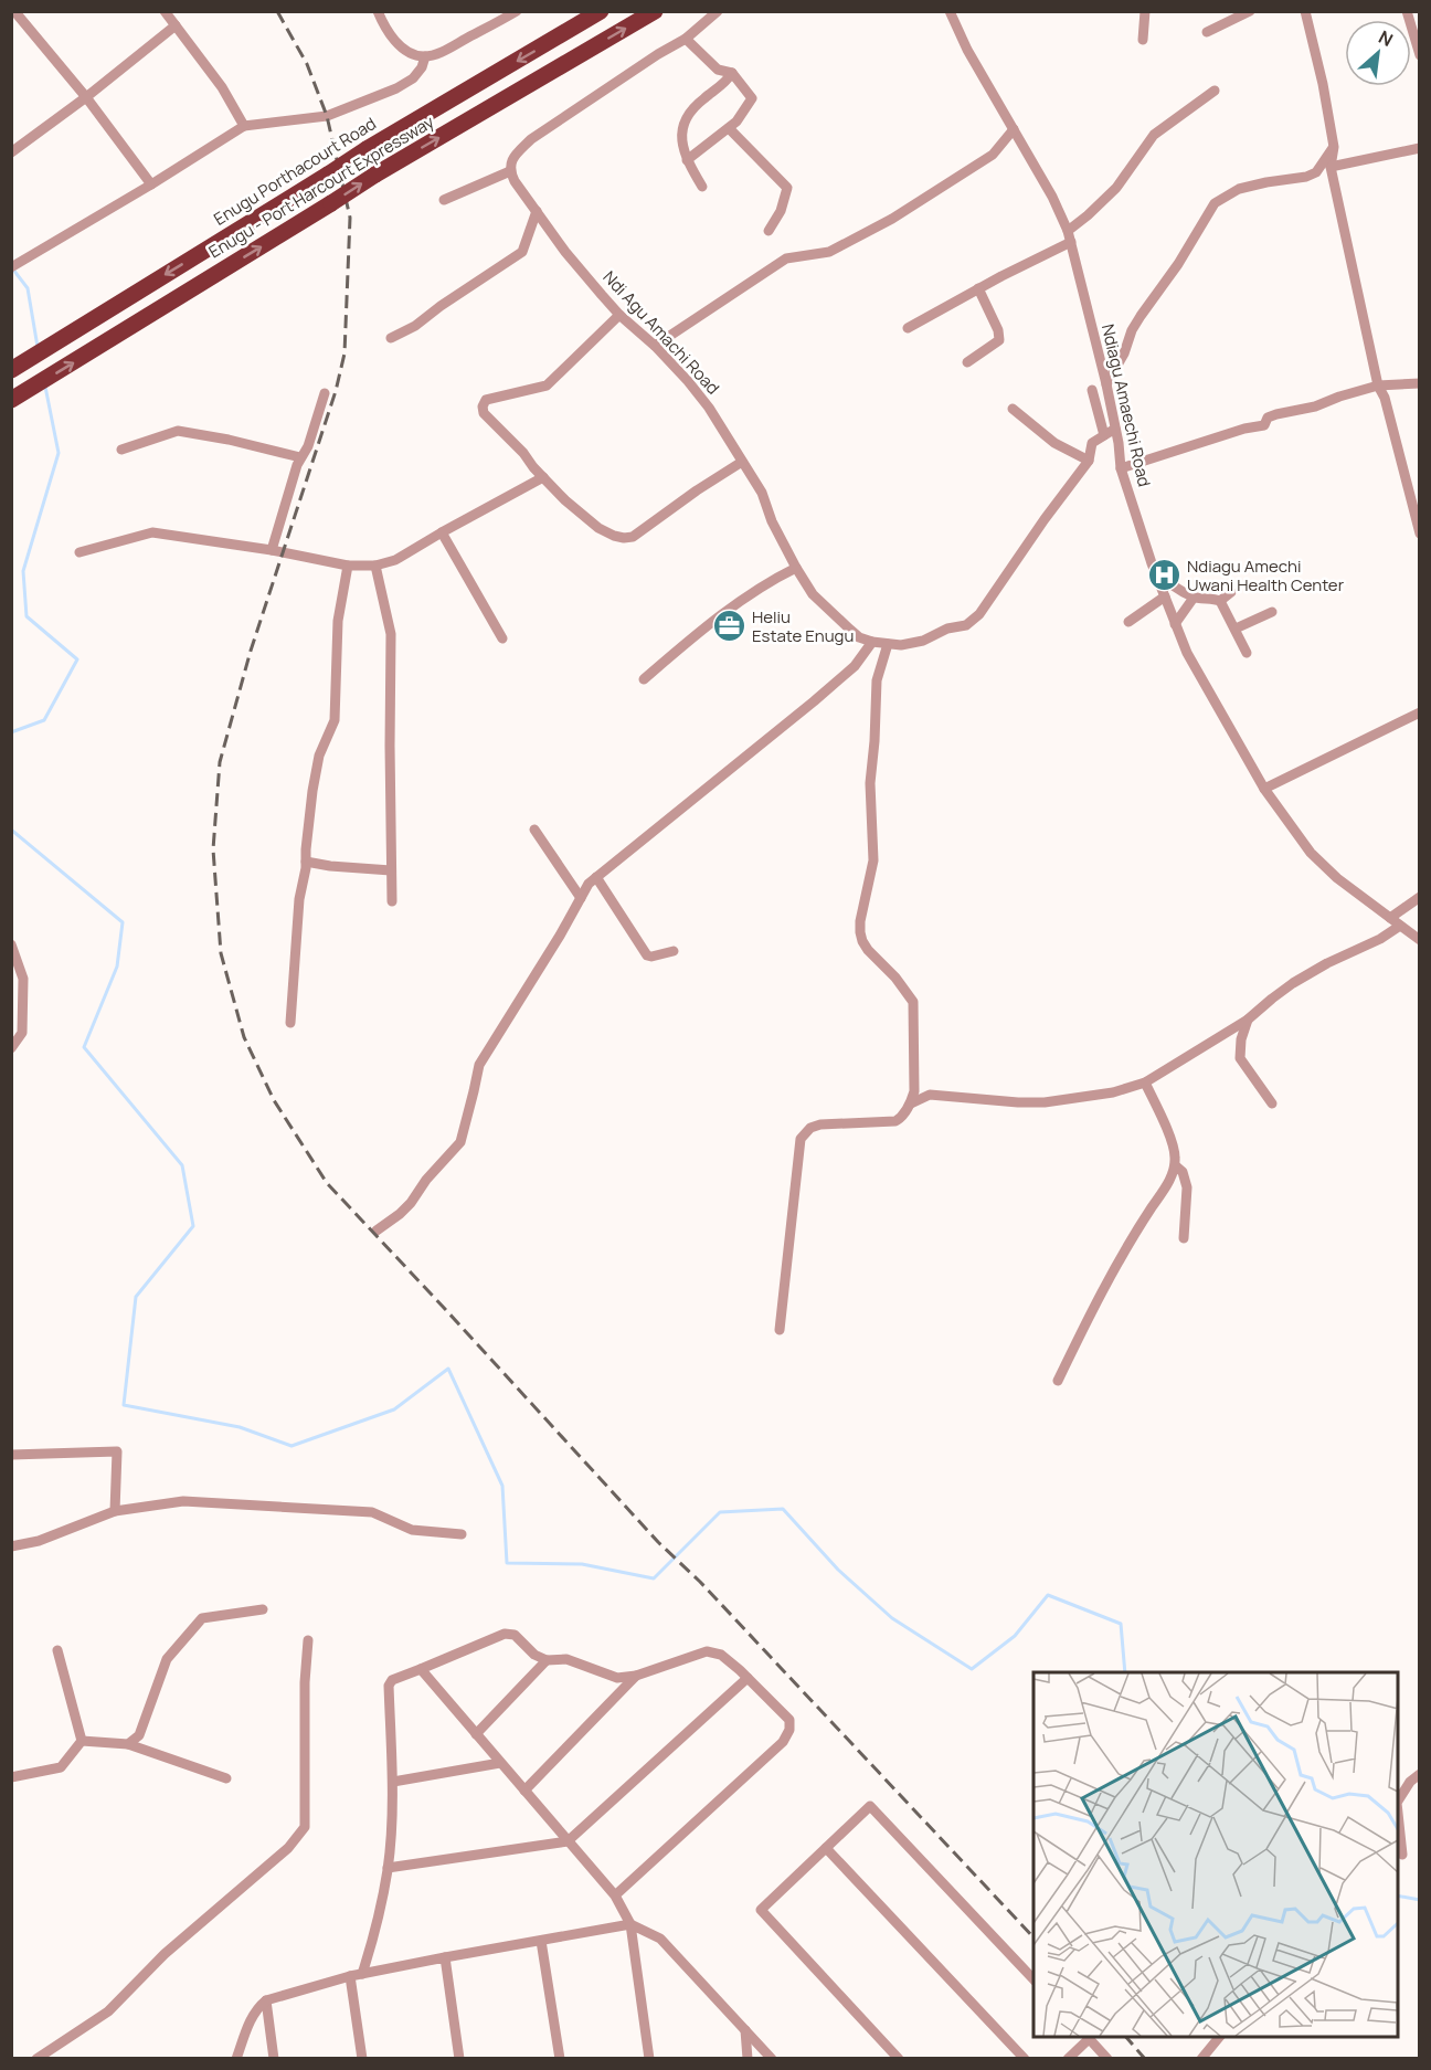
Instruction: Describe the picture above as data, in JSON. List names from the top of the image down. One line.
{"streets":{"highway":["Enugu Porthacourt Road","Enugu - Port Harcourt Expressway"],"street":["Ndi Agu Amachi Road","Ndiagu Amaechi Road"]},"crossings":[["Ndi Agu Amachi Road","Ndiagu Amaechi Road"]],"one_way":["Enugu Porthacourt Road","Enugu - Port Harcourt Expressway"],"places":{"hospital":["Ndiagu Amechi Uwani Health Center"],"office":["Heliu Estate Enugu"]},"north":"top right"}
